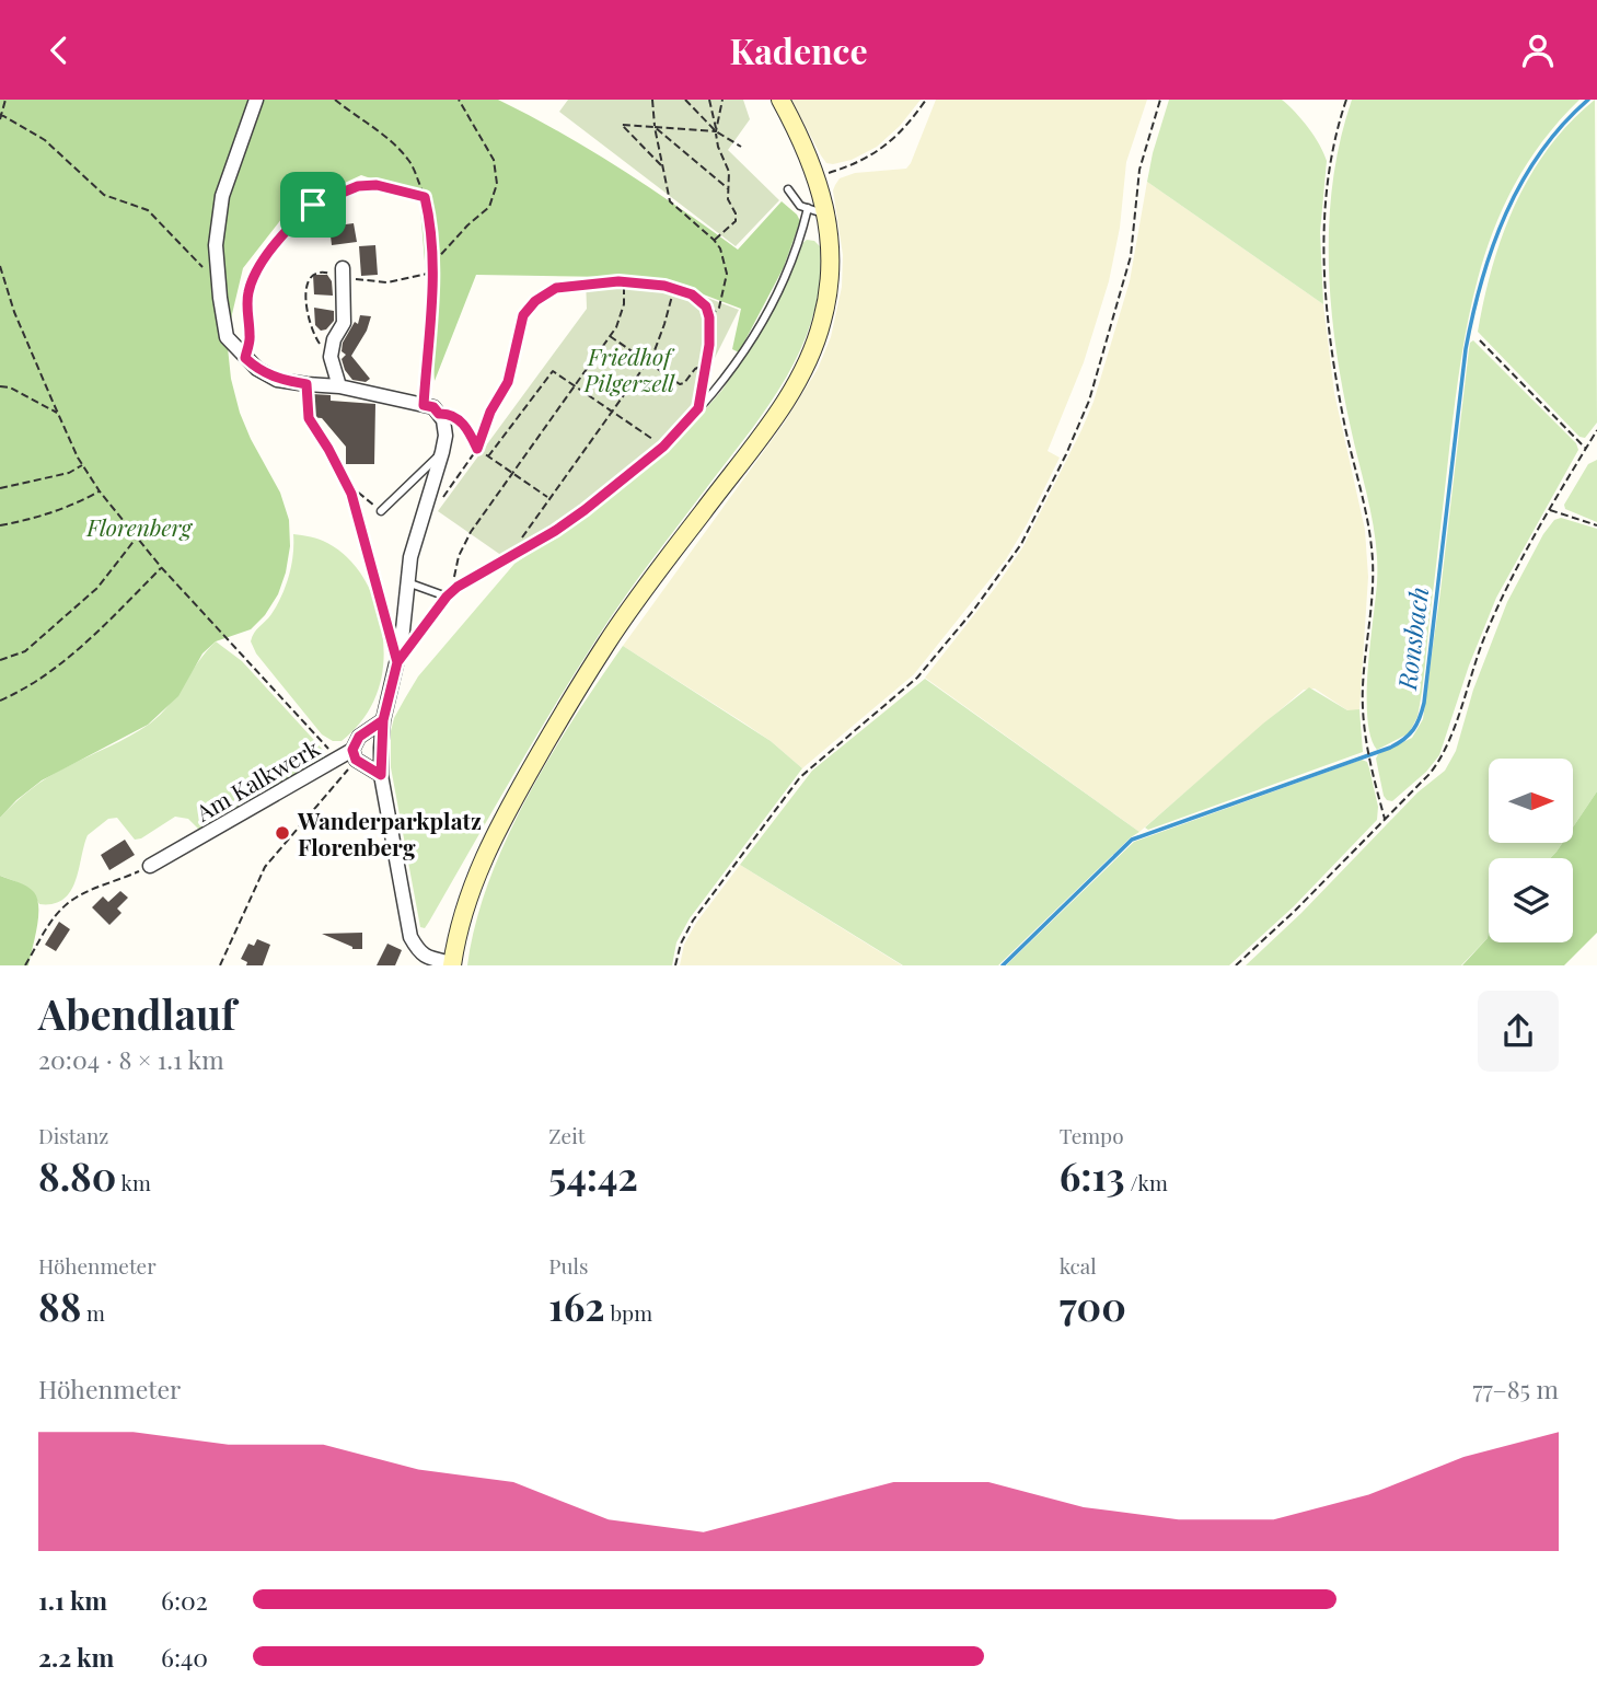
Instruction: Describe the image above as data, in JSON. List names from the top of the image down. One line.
{"streets":{"street":["Am Kalkwerk"]},"water":["Ronsbach"],"parks":["Friedhof Pilgerzell","Florenberg"],"places":["Wanderparkplatz Florenberg"],"north":"right","page":{"header":"Kadence","heading":["Abendlauf","20:04 · 8 × 1.1 km"],"stats":[["Distanz","8.80 km"],["Zeit","54:42"],["Tempo","6:13 /km"],["Höhenmeter","88 m"],["Puls","162 bpm"],["kcal","700"]],"chart":["Höhenmeter","77–85 m"],"list":[{"name":"1.1 km","note":"6:02"},{"name":"2.2 km","note":"6:40"}]}}
